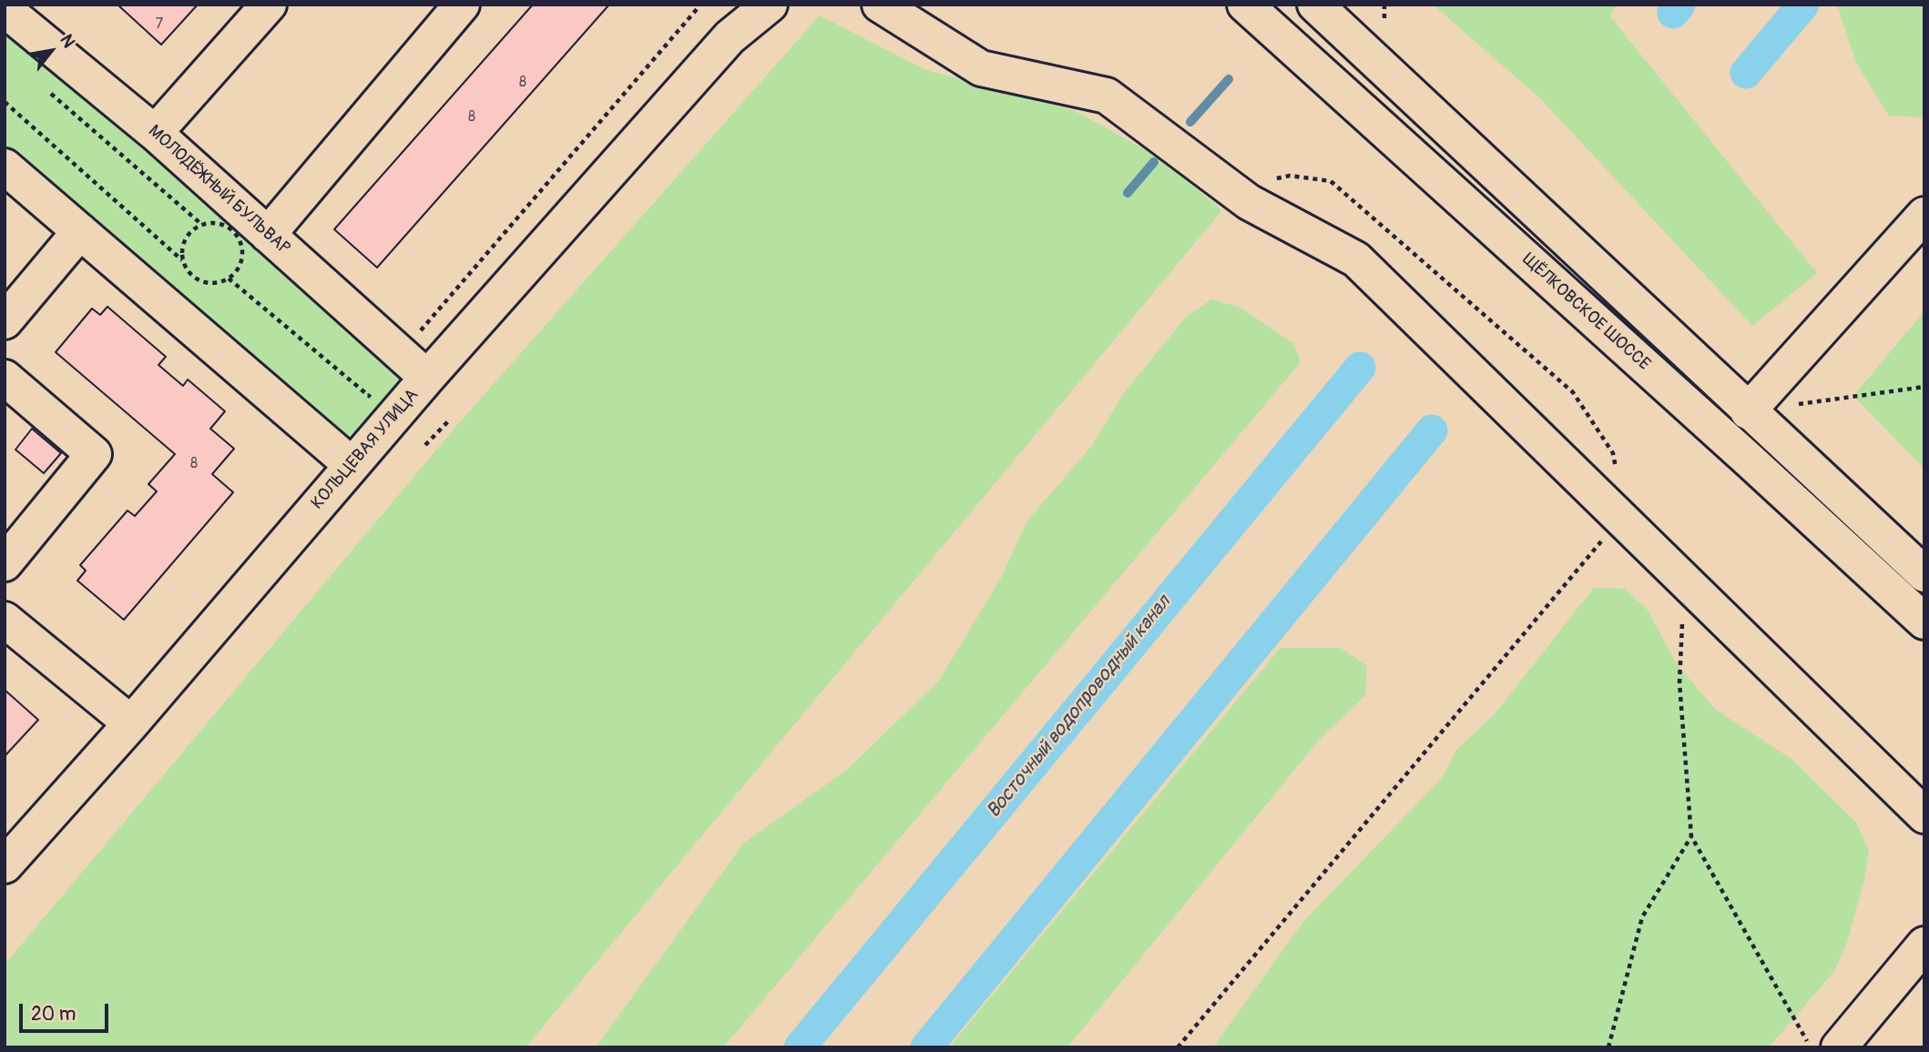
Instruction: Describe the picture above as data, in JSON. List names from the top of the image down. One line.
{"streets":{"street":["МОЛОДЁЖНЫЙ БУЛЬВАР","ЩЁЛКОВСКОЕ ШОССЕ","КОЛЬЦЕВАЯ УЛИЦА"]},"crossings":[["МОЛОДЁЖНЫЙ БУЛЬВАР","КОЛЬЦЕВАЯ УЛИЦА"]],"water":["Восточный водопроводный канал"],"house_numbers":["7","8","8","8"],"scale_bar":"20 m","north":"top right"}
